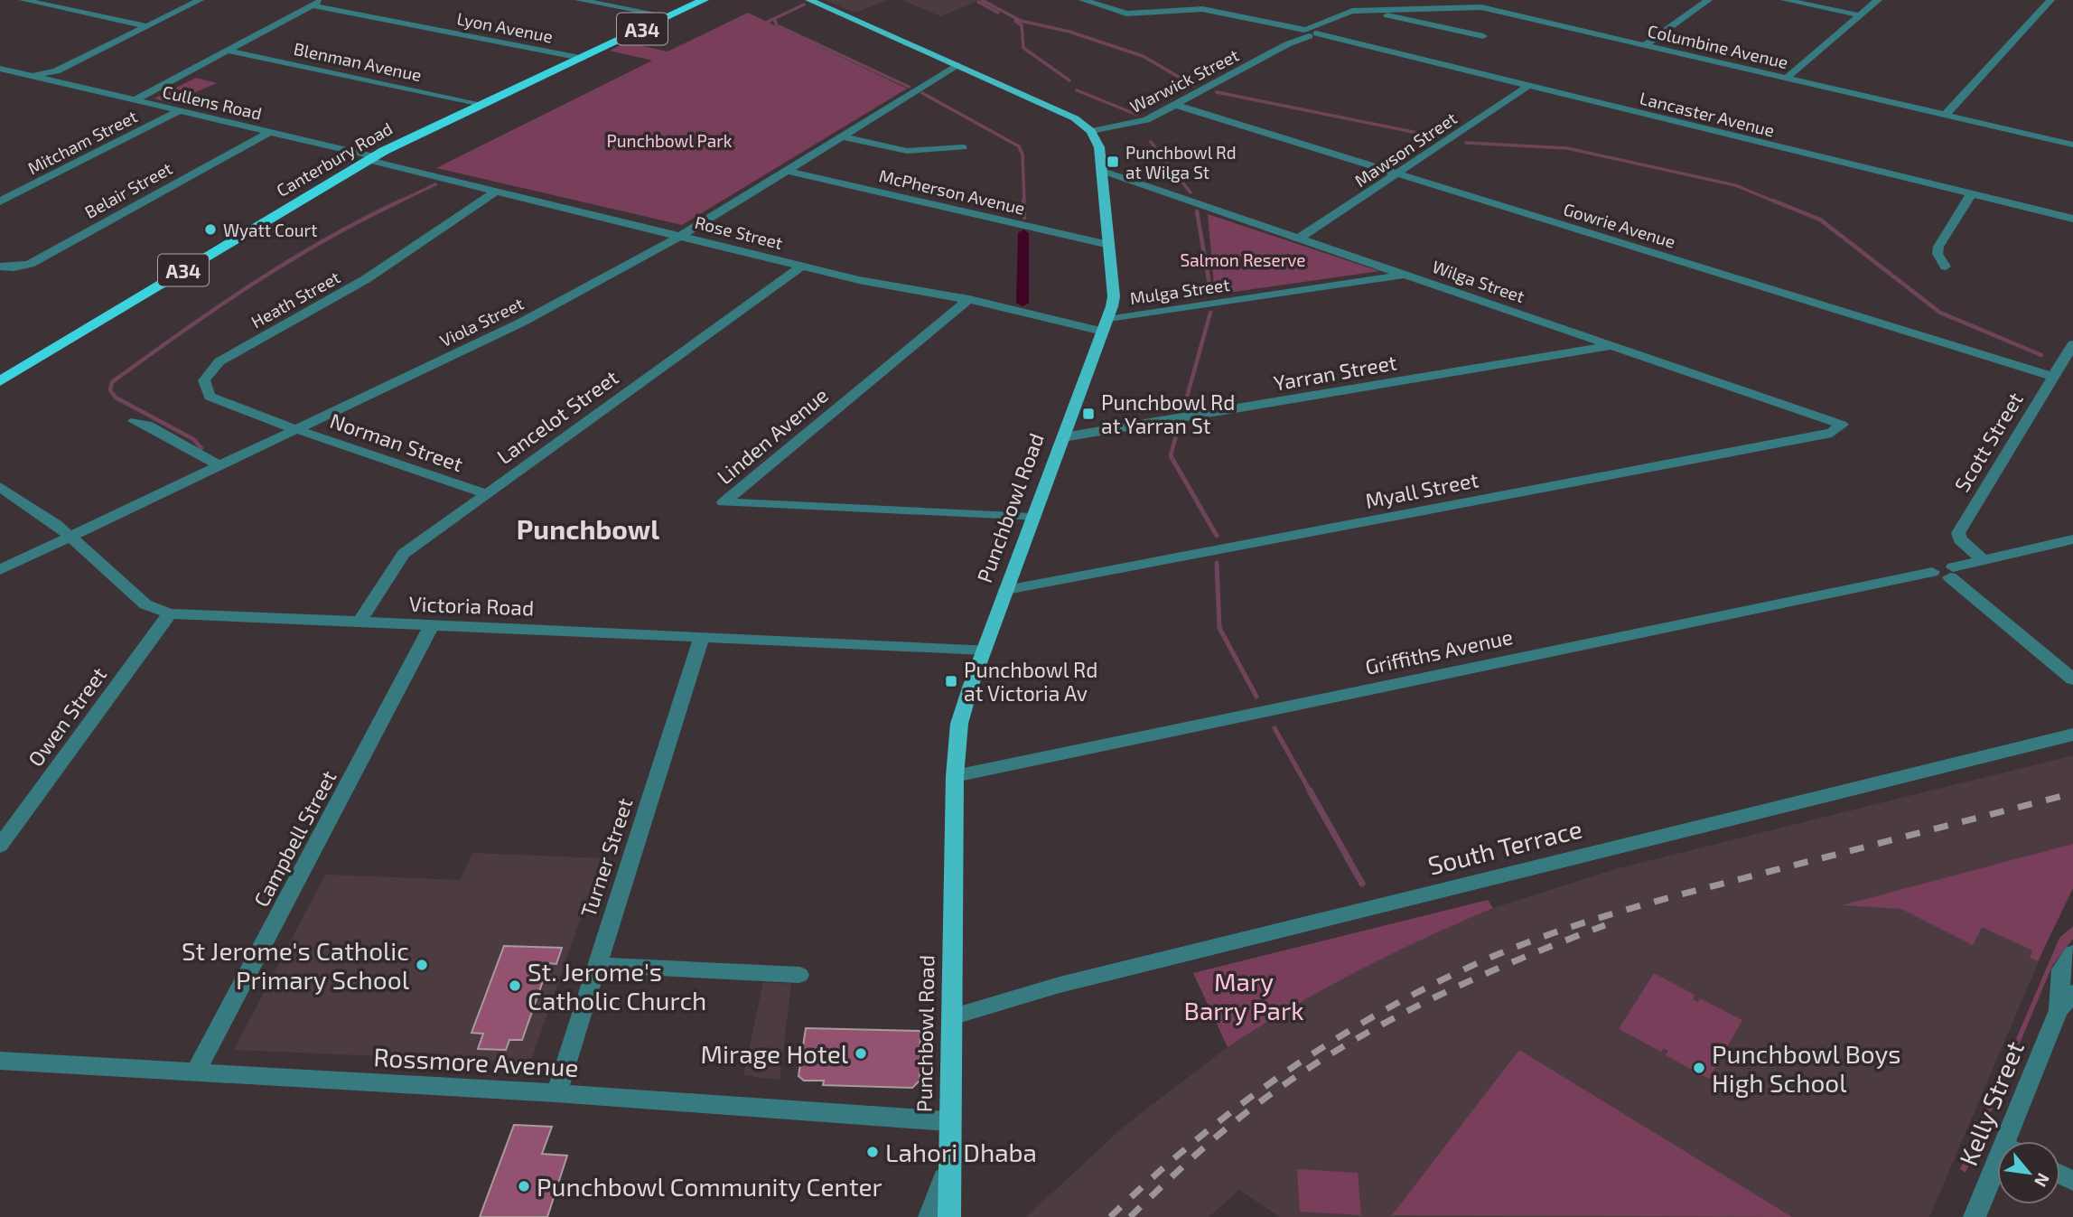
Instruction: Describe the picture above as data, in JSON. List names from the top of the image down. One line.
{"streets":{"highway":["A34","Canterbury Road"],"main road":["Punchbowl Road"],"street":["Lyon Avenue","Columbine Avenue","Blenman Avenue","Warwick Street","Cullens Road","Lancaster Avenue","Mitcham Street","Mawson Street","Belair Street","McPherson Avenue","Gowrie Avenue","Rose Street","Wilga Street","Mulga Street","Heath Street","Viola Street","Yarran Street","Lancelot Street","Linden Avenue","Norman Street","Scott Street","Myall Street","Victoria Road","Griffiths Avenue","Owen Street","Campbell Street","South Terrace","Turner Street","Rossmore Avenue","Kelly Street"]},"crossings":[["Lyon Avenue","Canterbury Road"],["Columbine Avenue","Warwick Street"],["Blenman Avenue","Canterbury Road"],["Warwick Street","Lancaster Avenue"],["Warwick Street","Gowrie Avenue"],["Warwick Street","Punchbowl Road"],["Cullens Road","Mitcham Street"],["Cullens Road","Canterbury Road"],["Cullens Road","Belair Street"],["Cullens Road","Rose Street"],["Lancaster Avenue","Mawson Street"],["Mawson Street","Gowrie Avenue"],["Mawson Street","Wilga Street"],["Canterbury Road","Rose Street"],["McPherson Avenue","Viola Street"],["McPherson Avenue","Punchbowl Road"],["Gowrie Avenue","Scott Street"],["Rose Street","Mulga Street"],["Rose Street","Heath Street"],["Rose Street","Viola Street"],["Rose Street","Lancelot Street"],["Rose Street","Linden Avenue"],["Rose Street","Punchbowl Road"],["Wilga Street","Mulga Street"],["Wilga Street","Yarran Street"],["Wilga Street","Myall Street"],["Wilga Street","Punchbowl Road"],["Mulga Street","Punchbowl Road"],["Heath Street","Viola Street"],["Heath Street","Norman Street"],["Viola Street","Norman Street"],["Viola Street","Victoria Road"],["Yarran Street","Punchbowl Road"],["Lancelot Street","Norman Street"],["Lancelot Street","Victoria Road"],["Linden Avenue","Punchbowl Road"],["Myall Street","Punchbowl Road"],["Punchbowl Road","Victoria Road"],["Punchbowl Road","Griffiths Avenue"],["Punchbowl Road","South Terrace"],["Punchbowl Road","Rossmore Avenue"],["Victoria Road","Owen Street"],["Victoria Road","Campbell Street"],["Victoria Road","Turner Street"],["Campbell Street","Rossmore Avenue"],["Turner Street","Rossmore Avenue"]],"districts":["Punchbowl"],"parks":["Punchbowl Park","Salmon Reserve","Mary Barry Park"],"places":{"transit":["Punchbowl Rd at Wilga St","Punchbowl Rd at Yarran St","Punchbowl Rd at Victoria Av"],"other":["Wyatt Court","St Jerome's Catholic Primary School","St. Jerome's Catholic Church","Mirage Hotel","Punchbowl Boys High School","Lahori Dhaba","Punchbowl Community Center"]},"north":"bottom right"}
